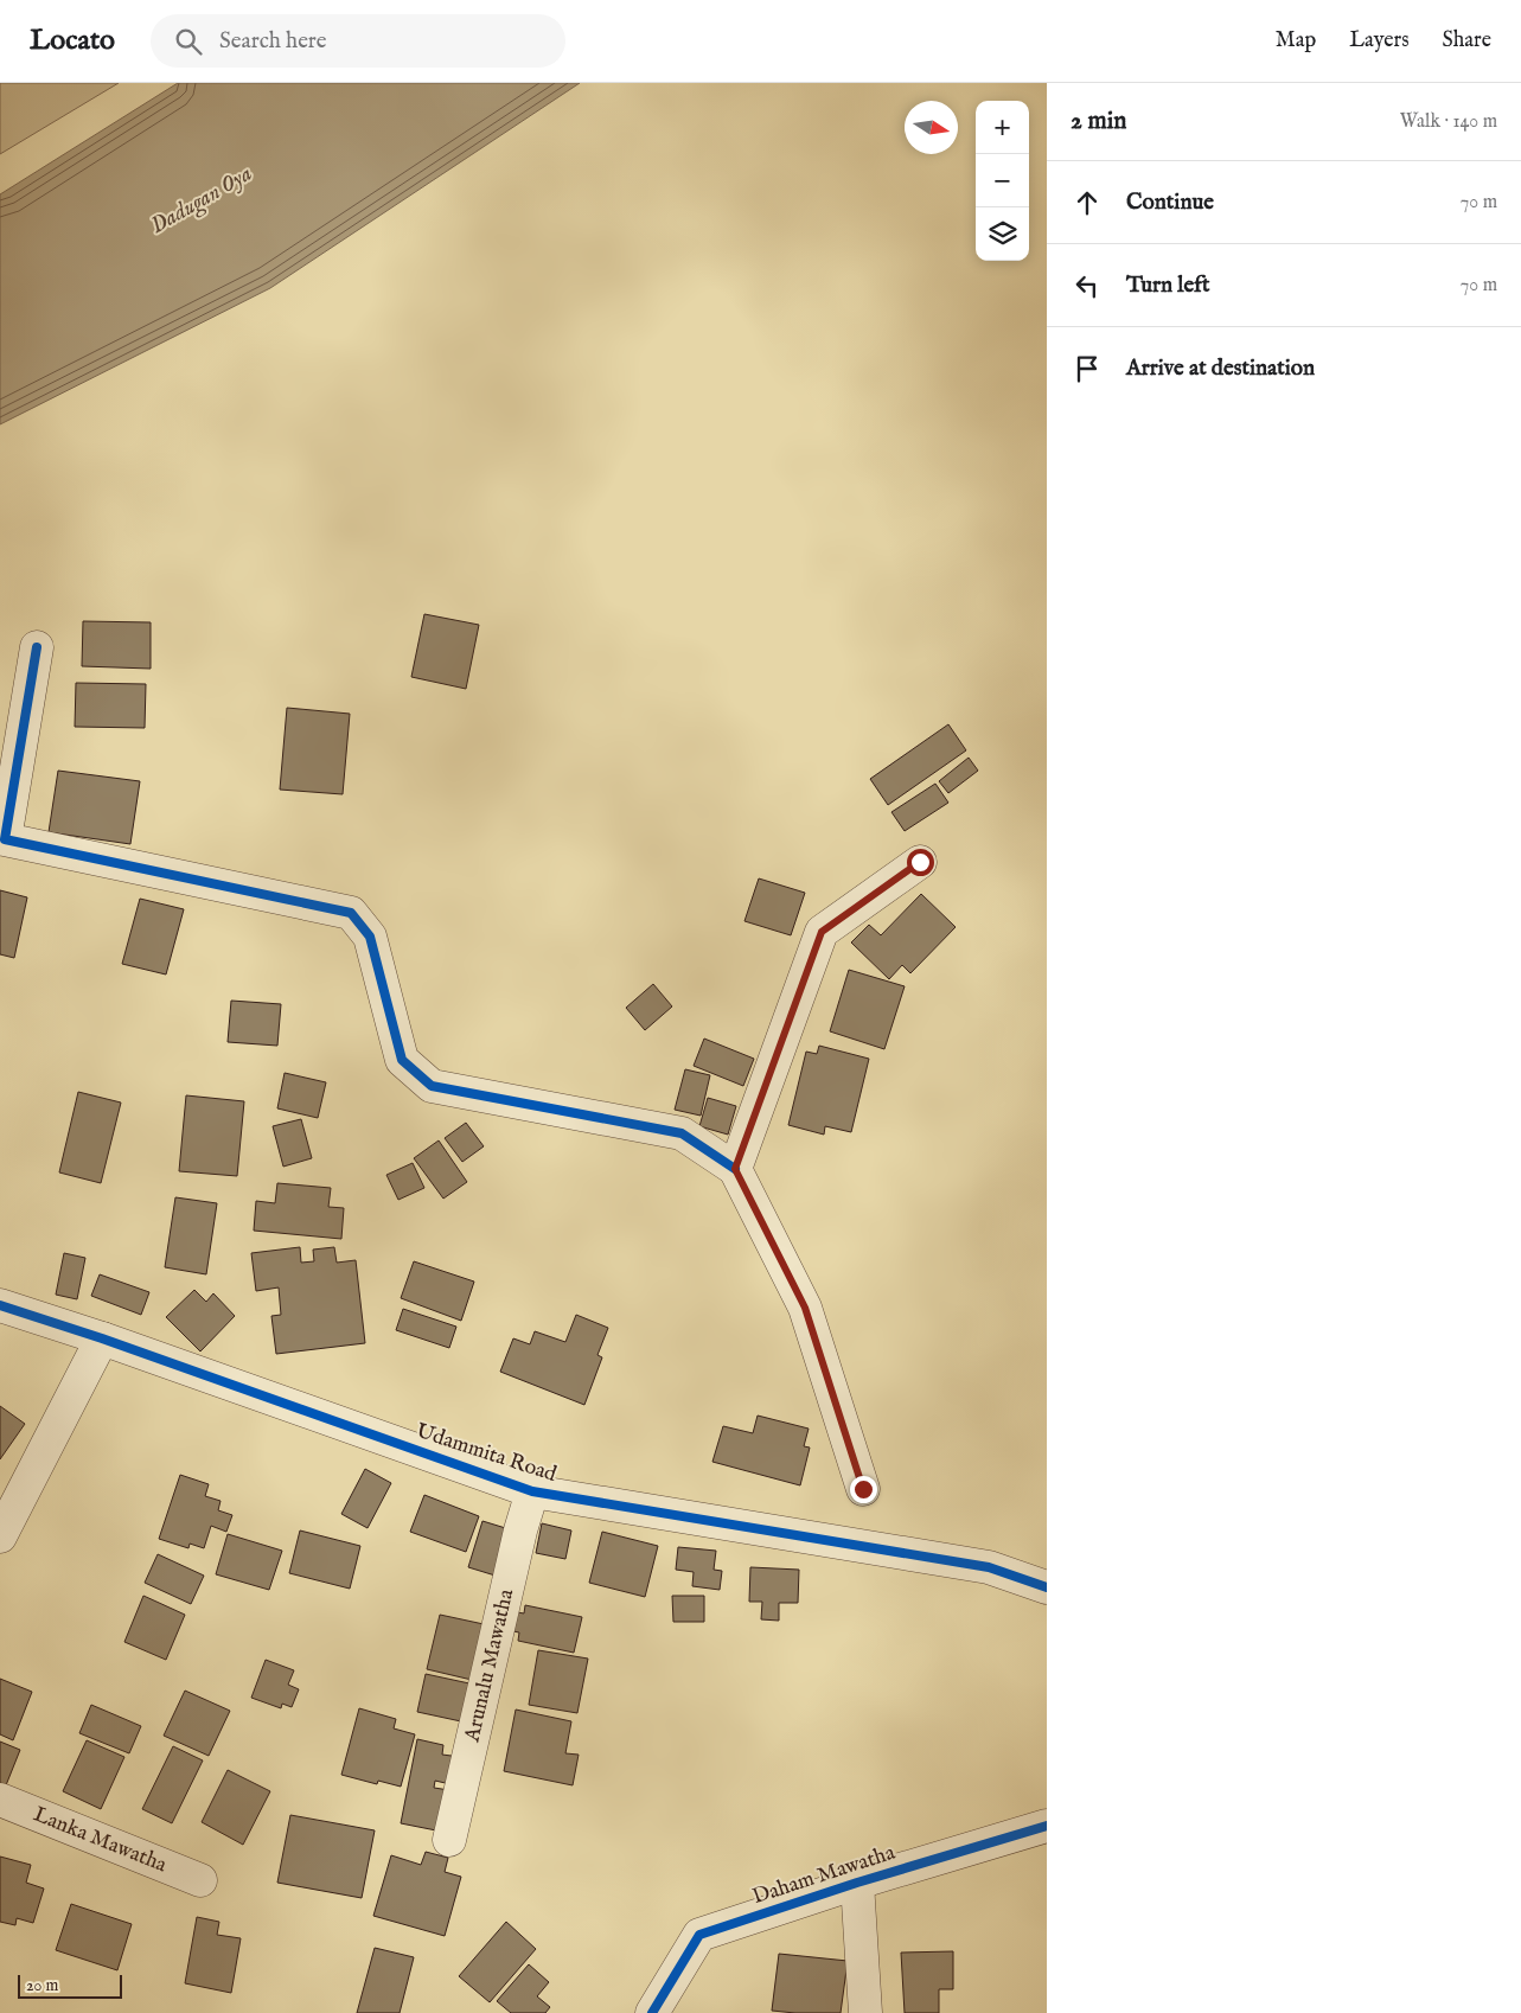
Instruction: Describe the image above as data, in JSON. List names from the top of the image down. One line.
{"streets":{"street":["Udammita Road","Arunalu Mawatha","Lanka Mawatha","Daham Mawatha"]},"crossings":[["Udammita Road","Arunalu Mawatha"]],"water":["Dadugan Oya"],"scale_bar":"20 m","north":"right","page":{"header":"Locato","search":"Search here","nav":["Map","Layers","Share"],"heading":["2 min","Walk · 140 m"],"map_buttons":["+","−"],"list":[["Continue","70 m"],["Turn left","70 m"],"Arrive at destination"],"scale":"20 m"}}
